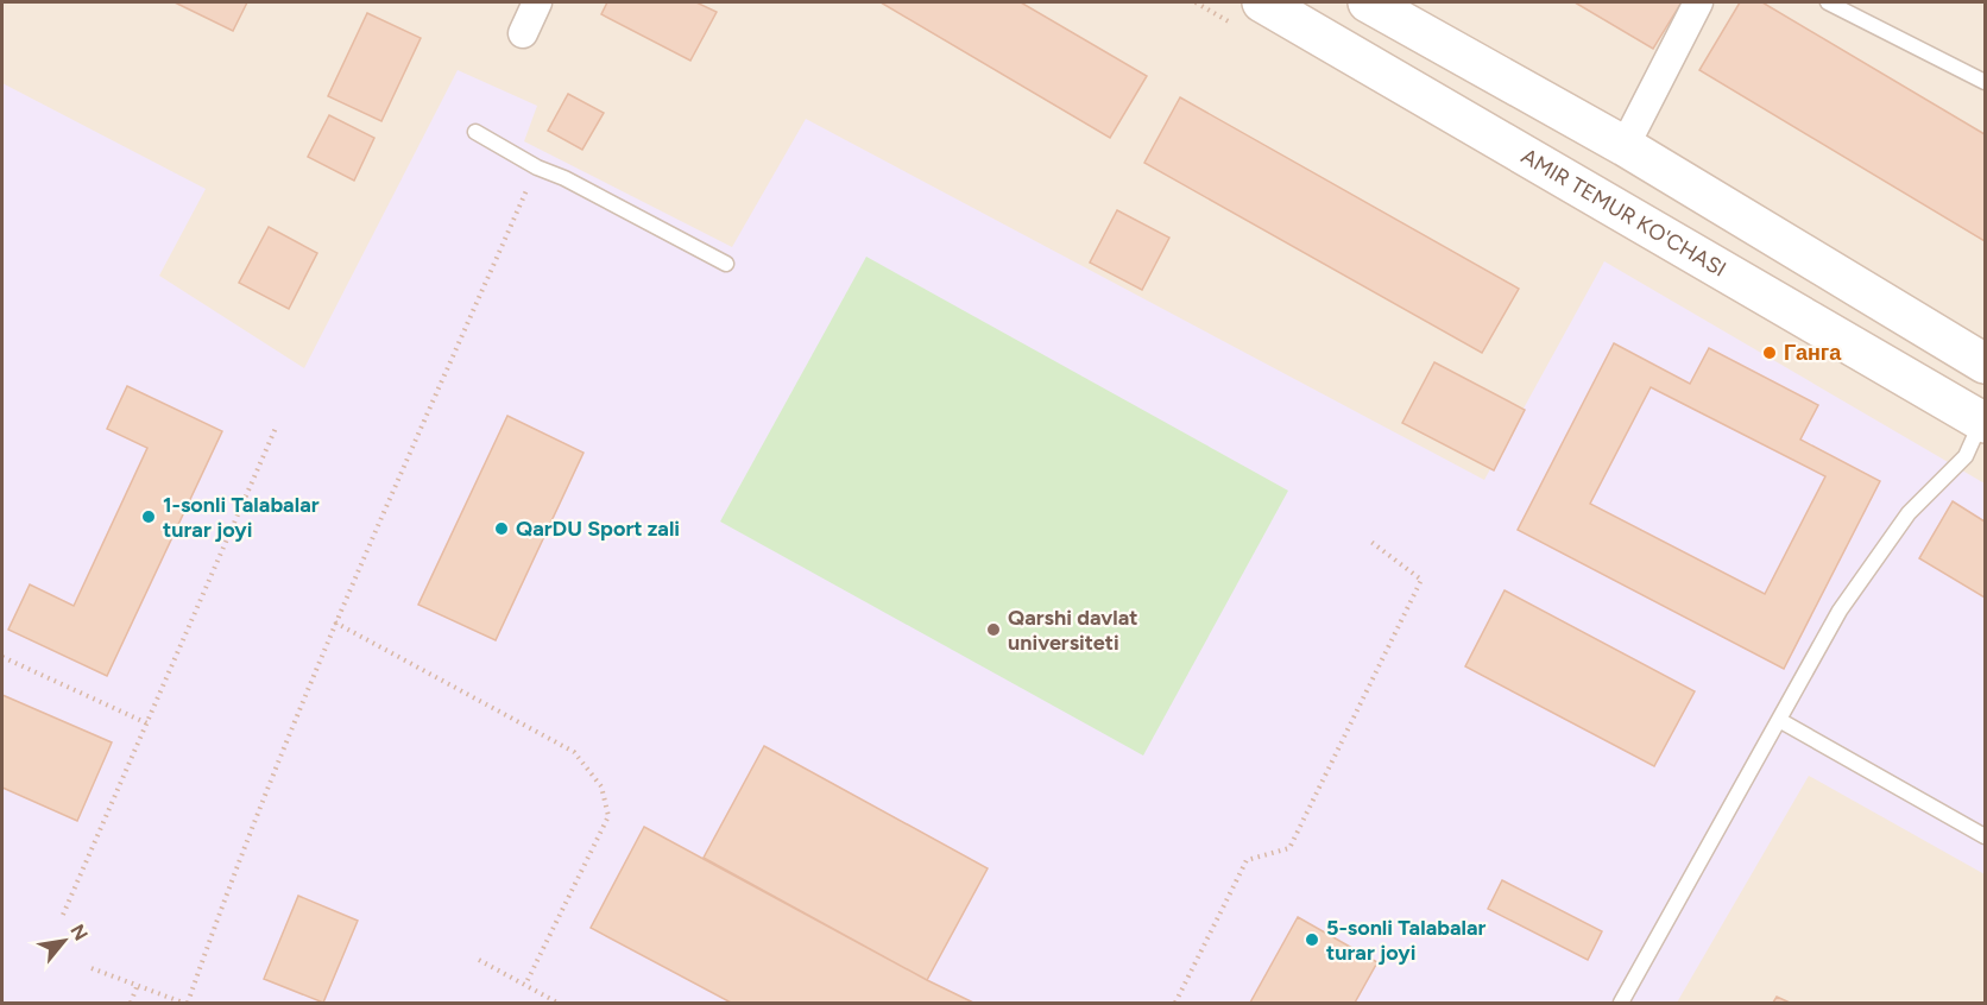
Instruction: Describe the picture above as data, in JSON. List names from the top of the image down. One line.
{"streets":{"main road":["AMIR TEMUR KO'CHASI"]},"places":["Ганга","1-sonli Talabalar turar joyi","QarDU Sport zali","Qarshi davlat universiteti","5-sonli Talabalar turar joyi"],"north":"top right"}
